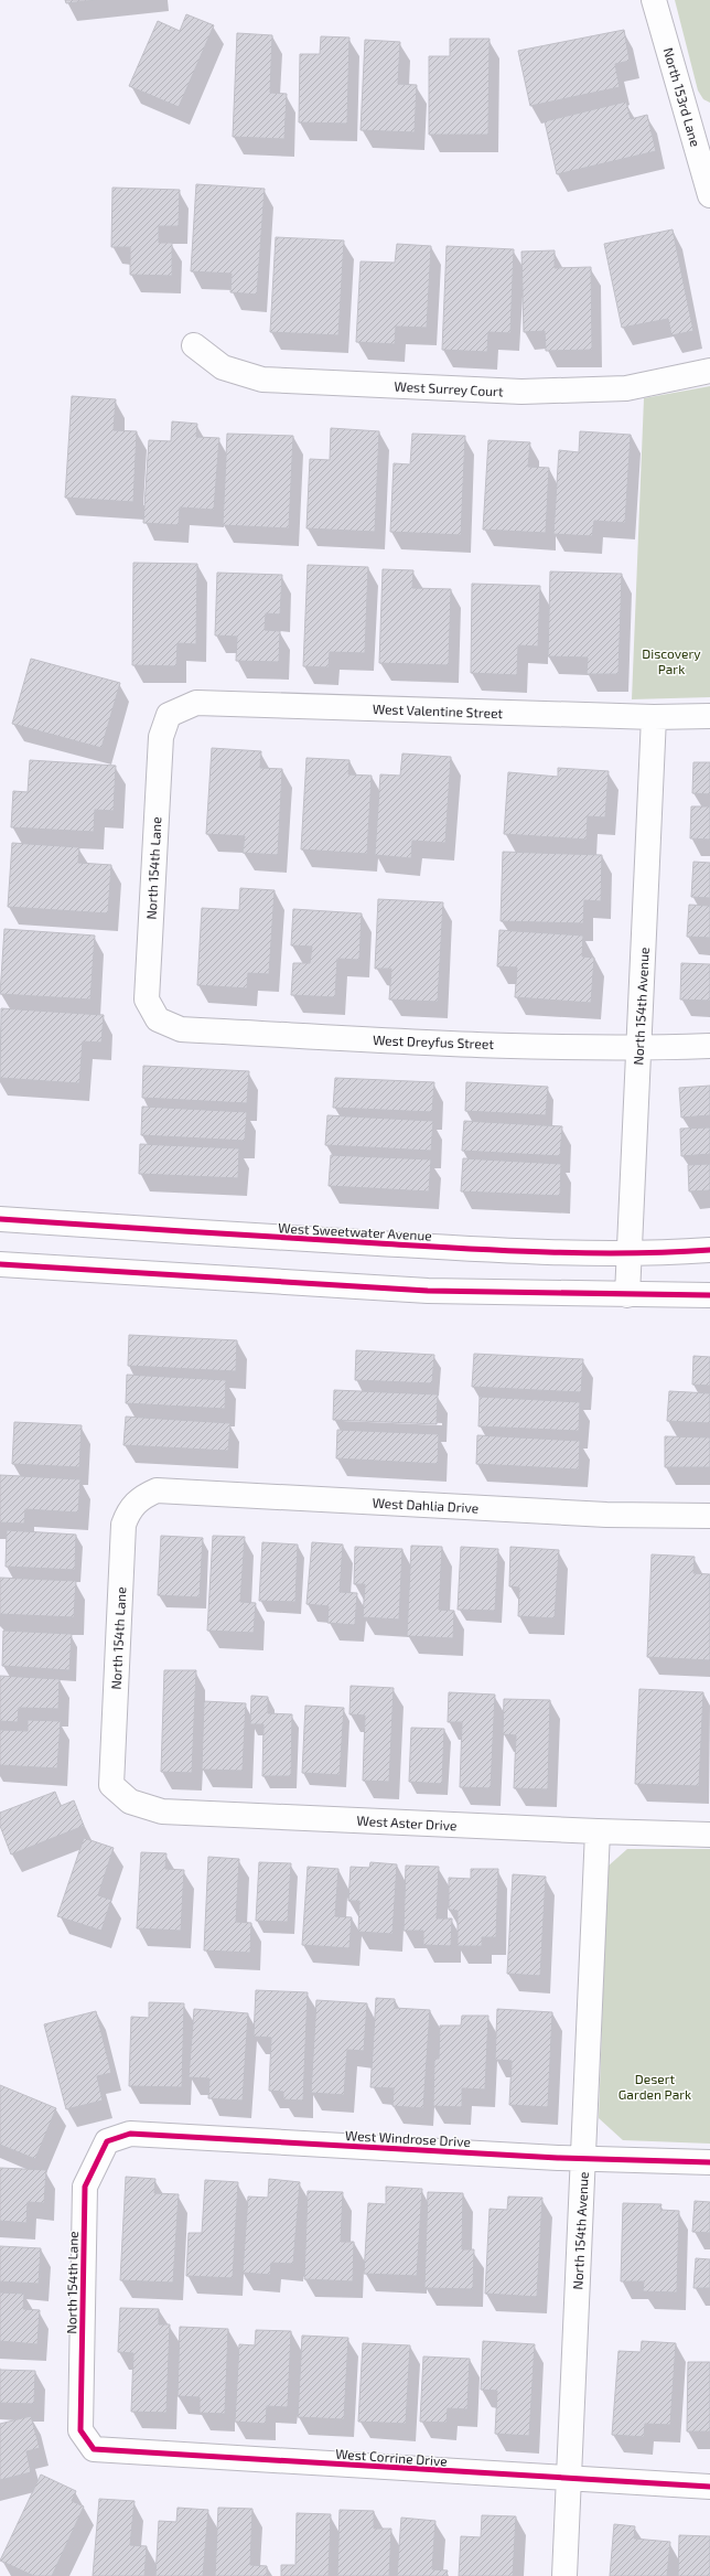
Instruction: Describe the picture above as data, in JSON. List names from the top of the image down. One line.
{"streets":{"street":["North 153rd Lane","West Surrey Court","West Valentine Street","North 154th Lane","North 154th Avenue","West Dreyfus Street","West Sweetwater Avenue","West Dahlia Drive","West Aster Drive","West Windrose Drive","West Corrine Drive"]},"crossings":[["West Valentine Street","North 154th Lane"],["West Valentine Street","North 154th Avenue"],["North 154th Lane","West Dreyfus Street"],["North 154th Lane","West Dahlia Drive"],["North 154th Lane","West Aster Drive"],["North 154th Lane","West Windrose Drive"],["North 154th Lane","West Corrine Drive"],["North 154th Avenue","West Dreyfus Street"],["North 154th Avenue","West Sweetwater Avenue"],["North 154th Avenue","West Aster Drive"],["North 154th Avenue","West Windrose Drive"],["North 154th Avenue","West Corrine Drive"]],"parks":["Discovery Park","Desert Garden Park"]}
